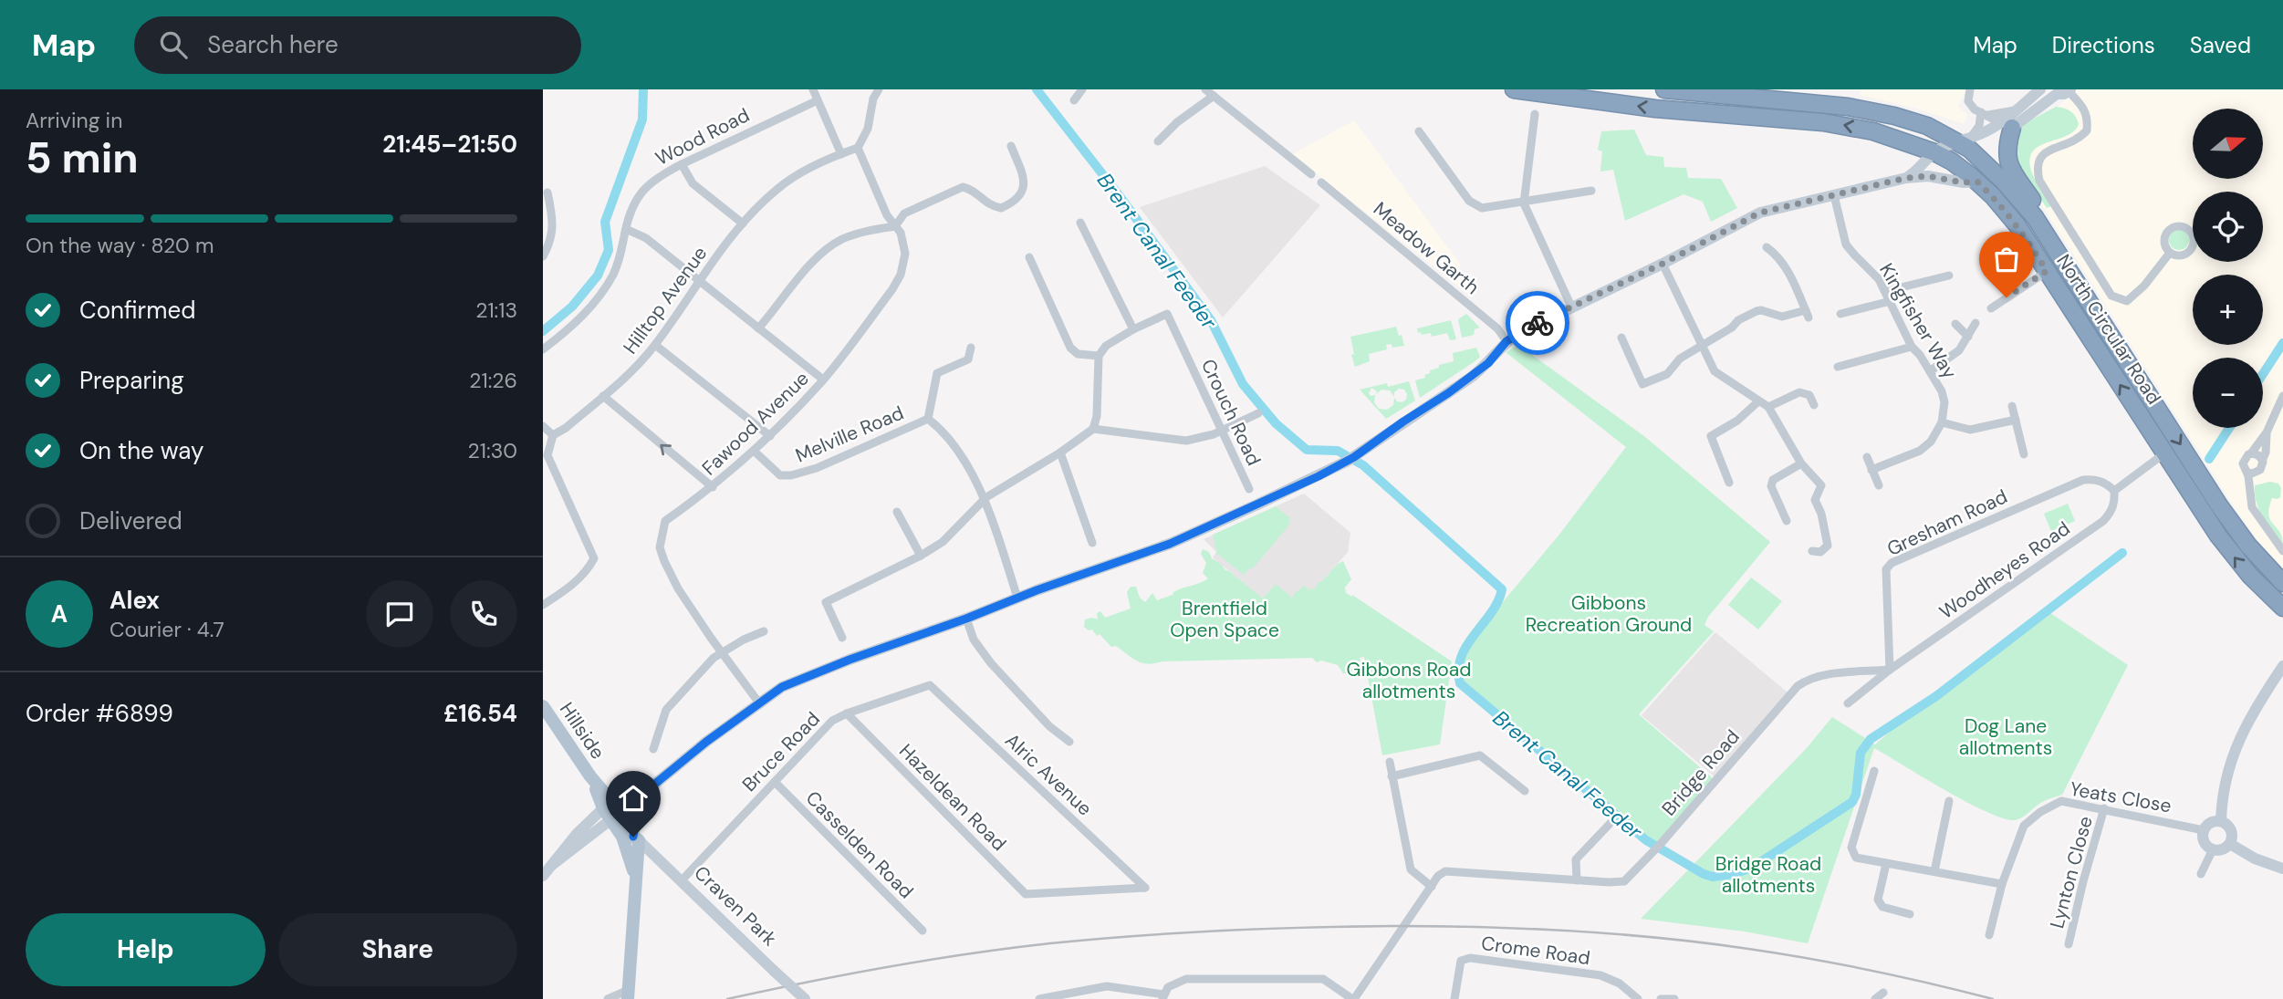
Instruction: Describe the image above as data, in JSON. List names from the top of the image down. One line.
{"streets":{"highway":["North Circular Road"],"main road":["Hillside","Craven Park"],"street":["Wood Road","Meadow Garth","Hilltop Avenue","Kingfisher Way","Crouch Road","Fawood Avenue","Melville Road","Gresham Road","Woodheyes Road","Bruce Road","Bridge Road","Alric Avenue","Hazeldean Road","Yeats Close","Casselden Road","Lynton Close","Crome Road"]},"crossings":[["Hilltop Avenue","Fawood Avenue"],["Fawood Avenue","Melville Road"],["Gresham Road","Woodheyes Road"],["Gresham Road","Bridge Road"],["Woodheyes Road","Bridge Road"],["Hillside","Craven Park"],["Bruce Road","Alric Avenue"],["Bruce Road","Hazeldean Road"],["Bruce Road","Casselden Road"],["Bruce Road","Craven Park"],["Alric Avenue","Hazeldean Road"],["Yeats Close","Lynton Close"]],"water":["Brent Canal Feeder"],"parks":["Gibbons Recreation Ground","Brentfield Open Space","Gibbons Road allotments","Dog Lane allotments","Bridge Road allotments"],"north":"right","page":{"header":"Map","search":"Search here","nav":["Map","Directions","Saved"],"heading":["5 min","Arriving in","21:45–21:50"],"panel":["Alex","Courier · 4.7","Order #6899","£16.54"],"map_buttons":["+","−"],"bar":"On the way · 820 m","list":[["Confirmed","21:13"],["Preparing","21:26"],["On the way","21:30"],"Delivered"],"round":"A","buttons":["Help","Share"]}}
